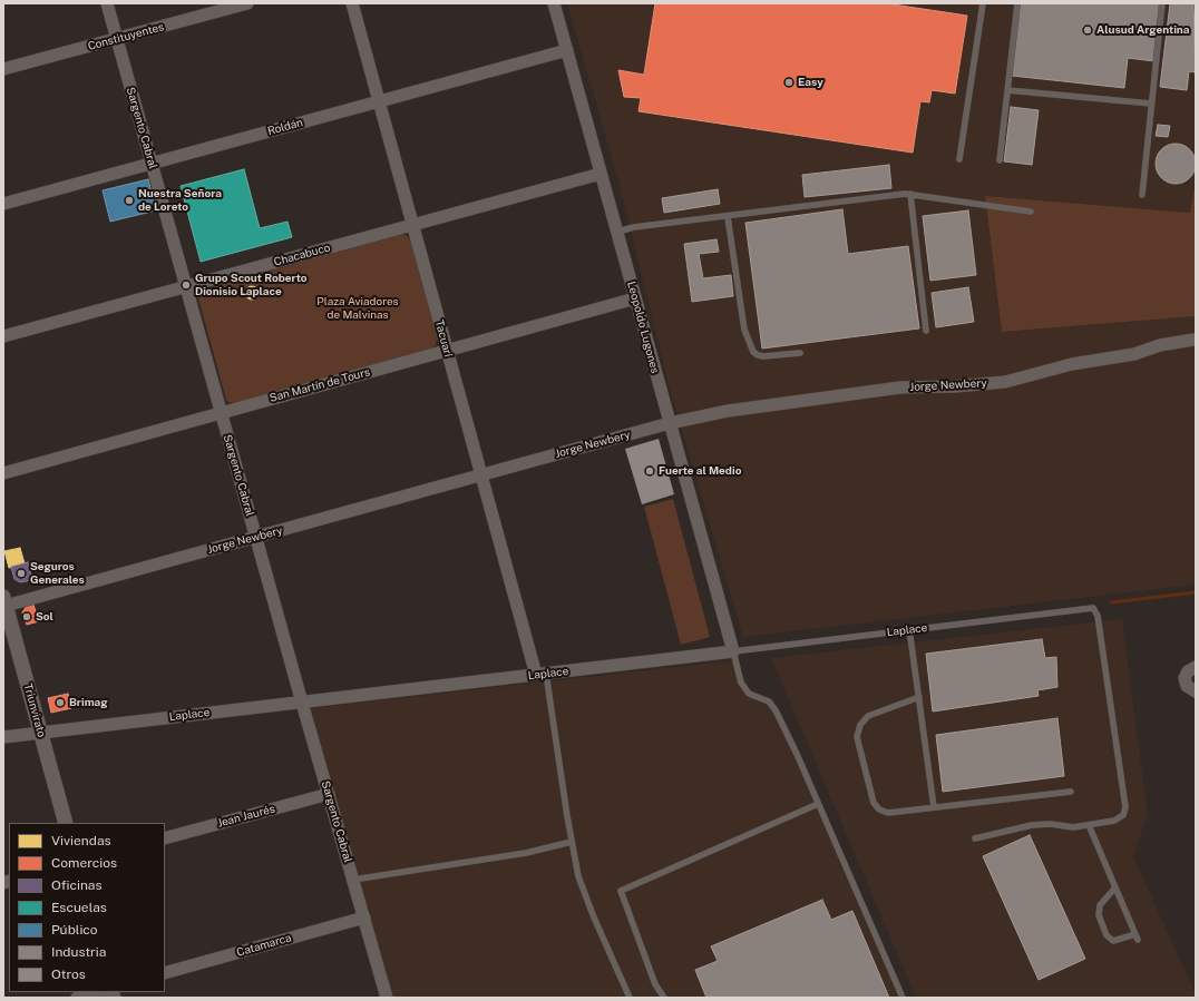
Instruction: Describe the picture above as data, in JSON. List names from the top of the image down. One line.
{"streets":{"street":["Constituyentes","Roldán","Sargento Cabral","Chacabuco","Leopoldo Lugones","Tacuarí","San Martín de Tours","Jorge Newbery","Laplace","Triunvirato","Jean Jaurés","Catamarca"]},"crossings":[["Constituyentes","Sargento Cabral"],["Roldán","Sargento Cabral"],["Roldán","Leopoldo Lugones"],["Roldán","Tacuarí"],["Sargento Cabral","Chacabuco"],["Sargento Cabral","San Martín de Tours"],["Sargento Cabral","Jorge Newbery"],["Sargento Cabral","Laplace"],["Sargento Cabral","Jean Jaurés"],["Sargento Cabral","Catamarca"],["Chacabuco","Leopoldo Lugones"],["Chacabuco","Tacuarí"],["Leopoldo Lugones","San Martín de Tours"],["Leopoldo Lugones","Jorge Newbery"],["Leopoldo Lugones","Laplace"],["Tacuarí","San Martín de Tours"],["Tacuarí","Jorge Newbery"],["Tacuarí","Laplace"],["Jorge Newbery","Triunvirato"],["Laplace","Triunvirato"]],"parks":["Plaza Aviadores de Malvinas"],"places":["Alusud Argentina","Easy","Nuestra Señora de Loreto","Grupo Scout Roberto Dionisio Laplace","Fuerte al Medio","Seguros Generales","Sol","Brimag"],"legend":["Viviendas","Comercios","Oficinas","Escuelas","Público","Industria","Otros"]}
